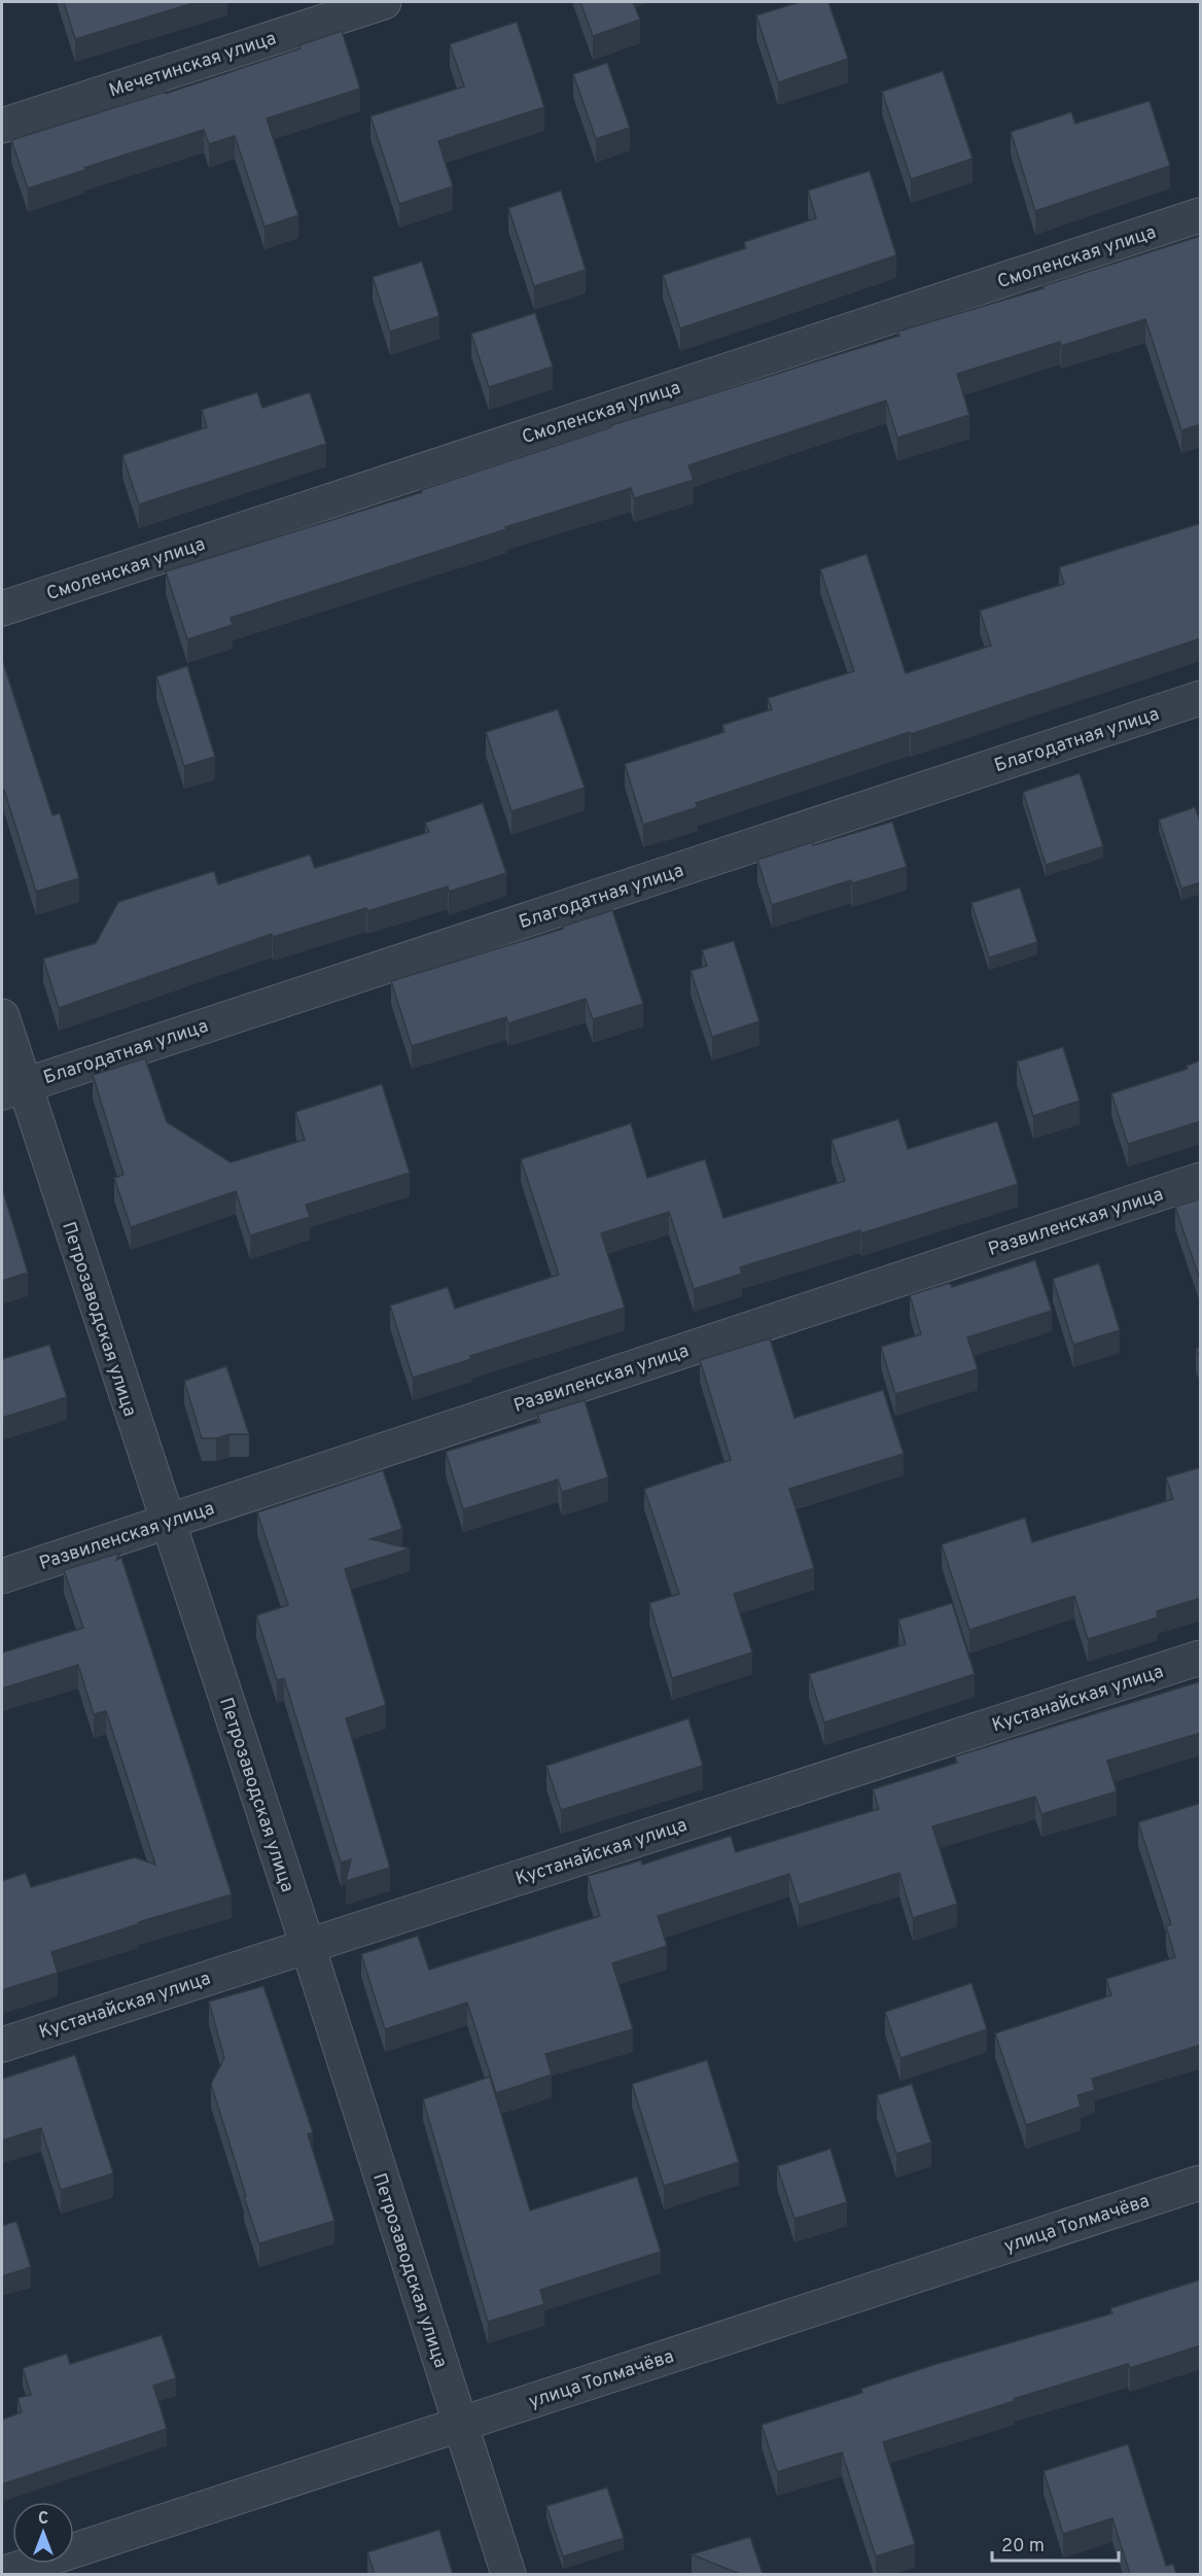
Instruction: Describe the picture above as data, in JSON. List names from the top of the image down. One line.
{"streets":{"street":["Мечетинская улица","Смоленская улица","Благодатная улица","Развиленская улица","Петрозаводская улица","Кустанайская улица","улица Толмачёва"]},"crossings":[["Благодатная улица","Петрозаводская улица"],["Развиленская улица","Петрозаводская улица"],["Петрозаводская улица","Кустанайская улица"],["Петрозаводская улица","улица Толмачёва"]],"scale_bar":"20 m","north":"top"}
